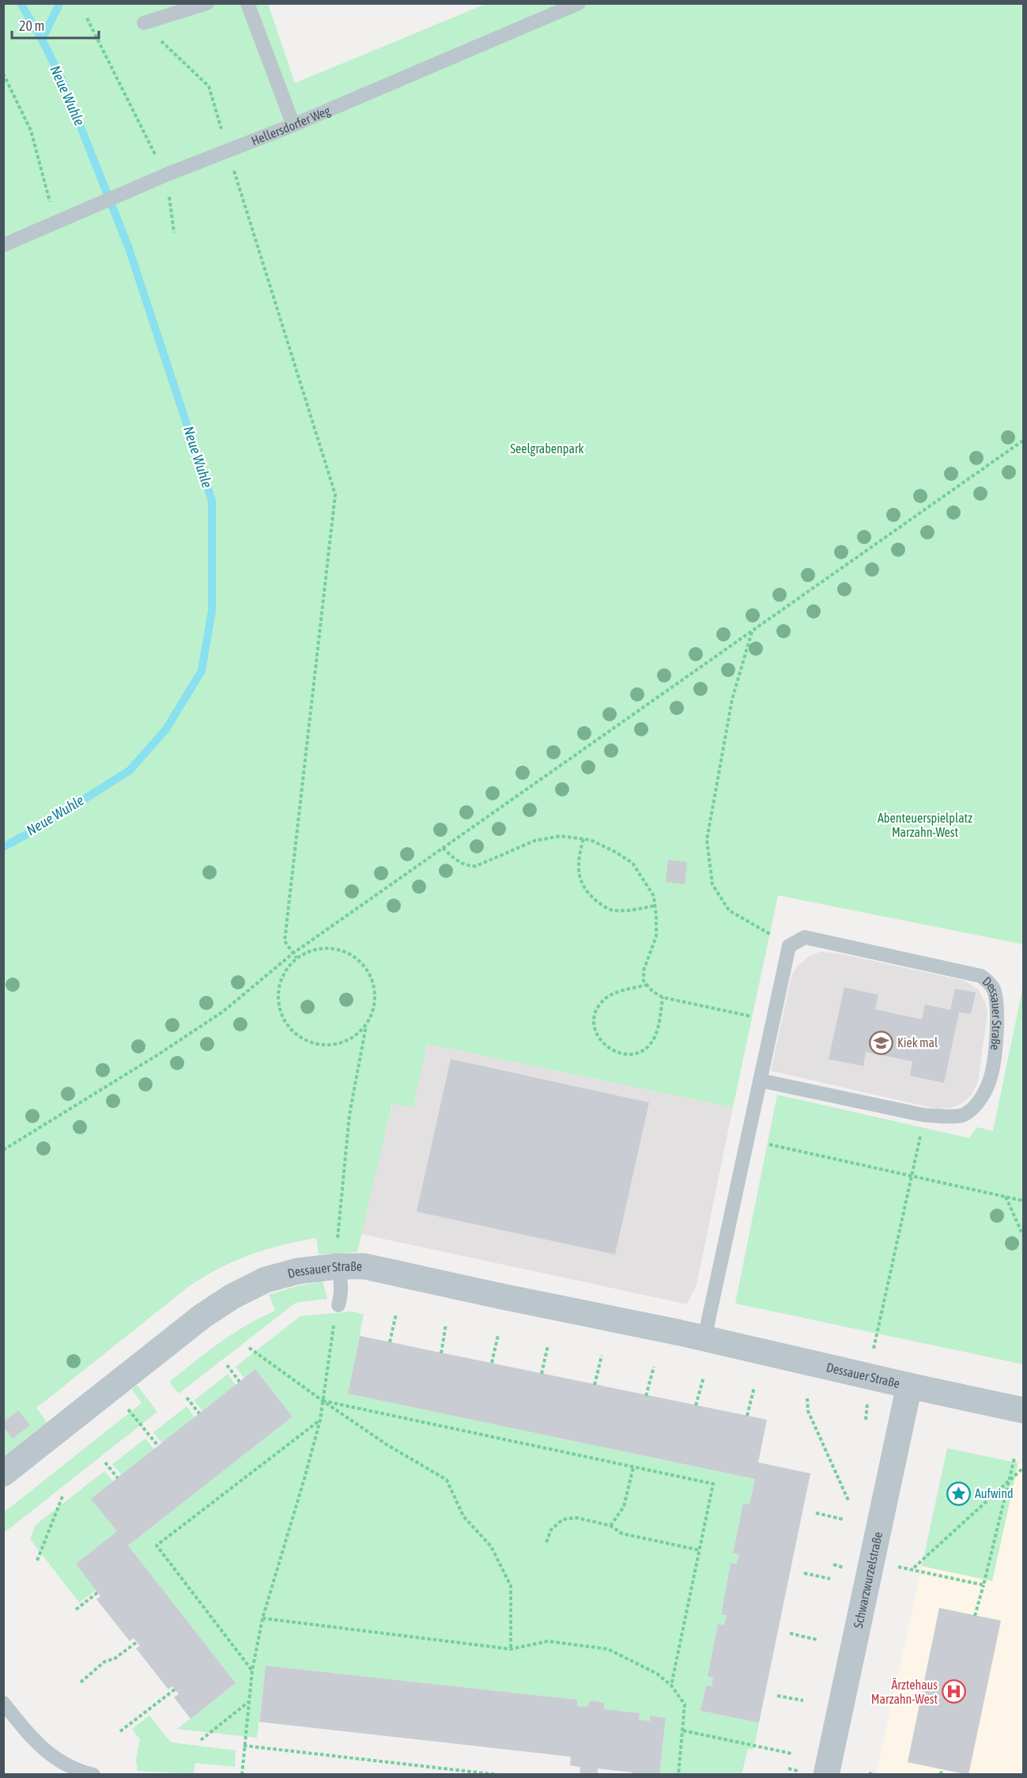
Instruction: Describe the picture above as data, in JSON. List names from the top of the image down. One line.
{"streets":{"street":["Dessauer Straße","Schwarzwurzelstraße"],"lane":["Hellersdorfer Weg"]},"crossings":[["Dessauer Straße","Schwarzwurzelstraße"]],"water":["Neue Wuhle"],"parks":["Seelgrabenpark","Abenteuerspielplatz Marzahn-West"],"places":{"school or university":["Kiek mal"],"place":["Aufwind"],"hospital":["Ärztehaus Marzahn-West"]},"scale_bar":"20 m"}
